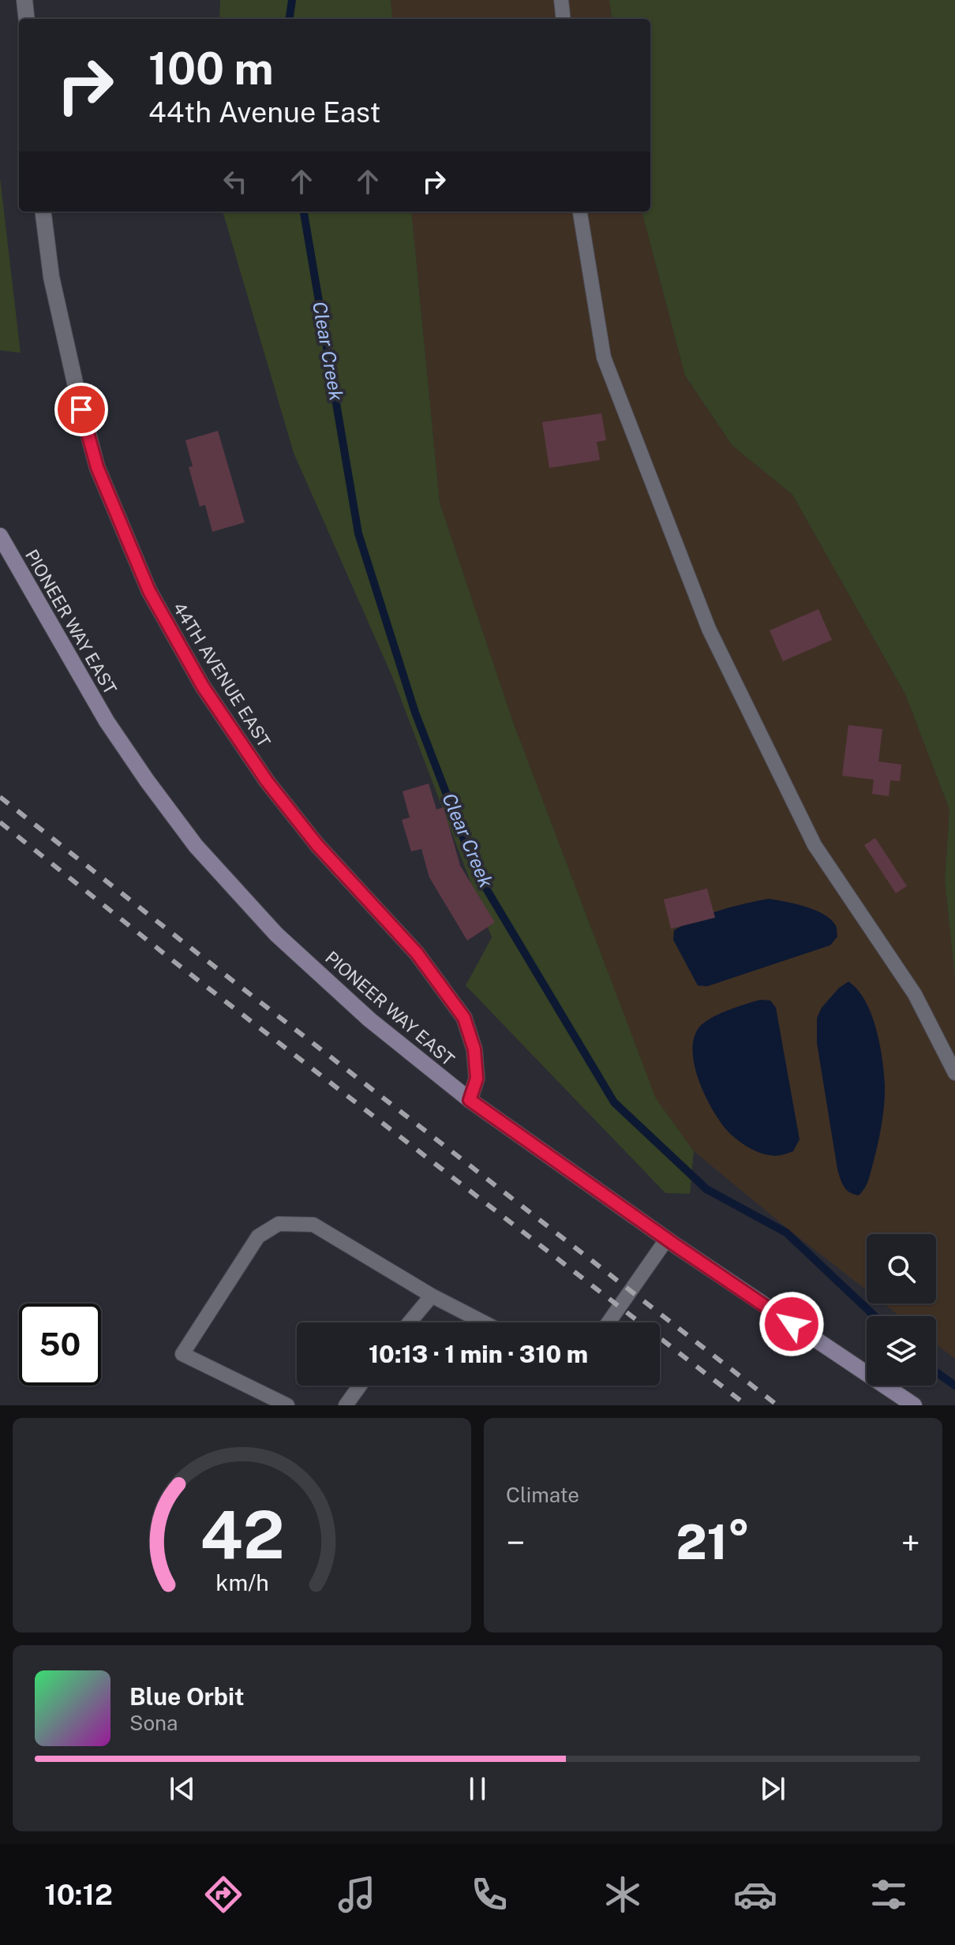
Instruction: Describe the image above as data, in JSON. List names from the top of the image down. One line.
{"streets":{"main road":["PIONEER WAY EAST"],"street":["44TH AVENUE EAST"]},"crossings":[["PIONEER WAY EAST","44TH AVENUE EAST"]],"water":["Clear Creek"],"page":{"turn":["100 m","44th Avenue East"],"limit":"50","trip":"10:13 · 1 min · 310 m","tile":"Climate","heat":["−","21°","+"],"song":["Blue Orbit","Sona"],"tabs":"10:12","gauge":["42","km/h"]}}
